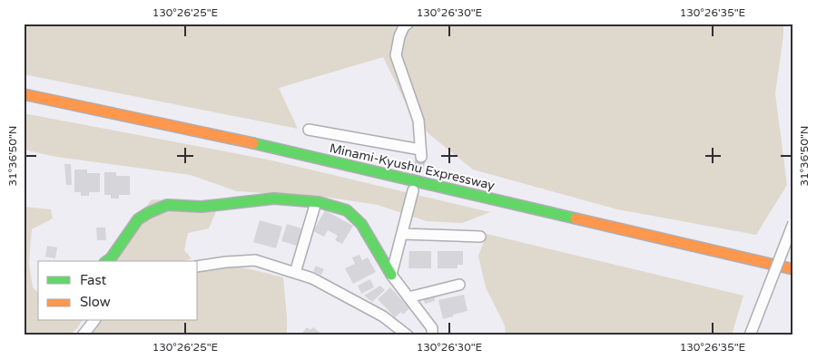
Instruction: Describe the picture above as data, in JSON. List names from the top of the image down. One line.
{"streets":{"main road":["Minami-Kyushu Expressway"]},"legend":["Fast","Slow"],"coordinates":["130°26'25\"E","130°26'30\"E","130°26'35\"E","31°36'50\"N"]}
